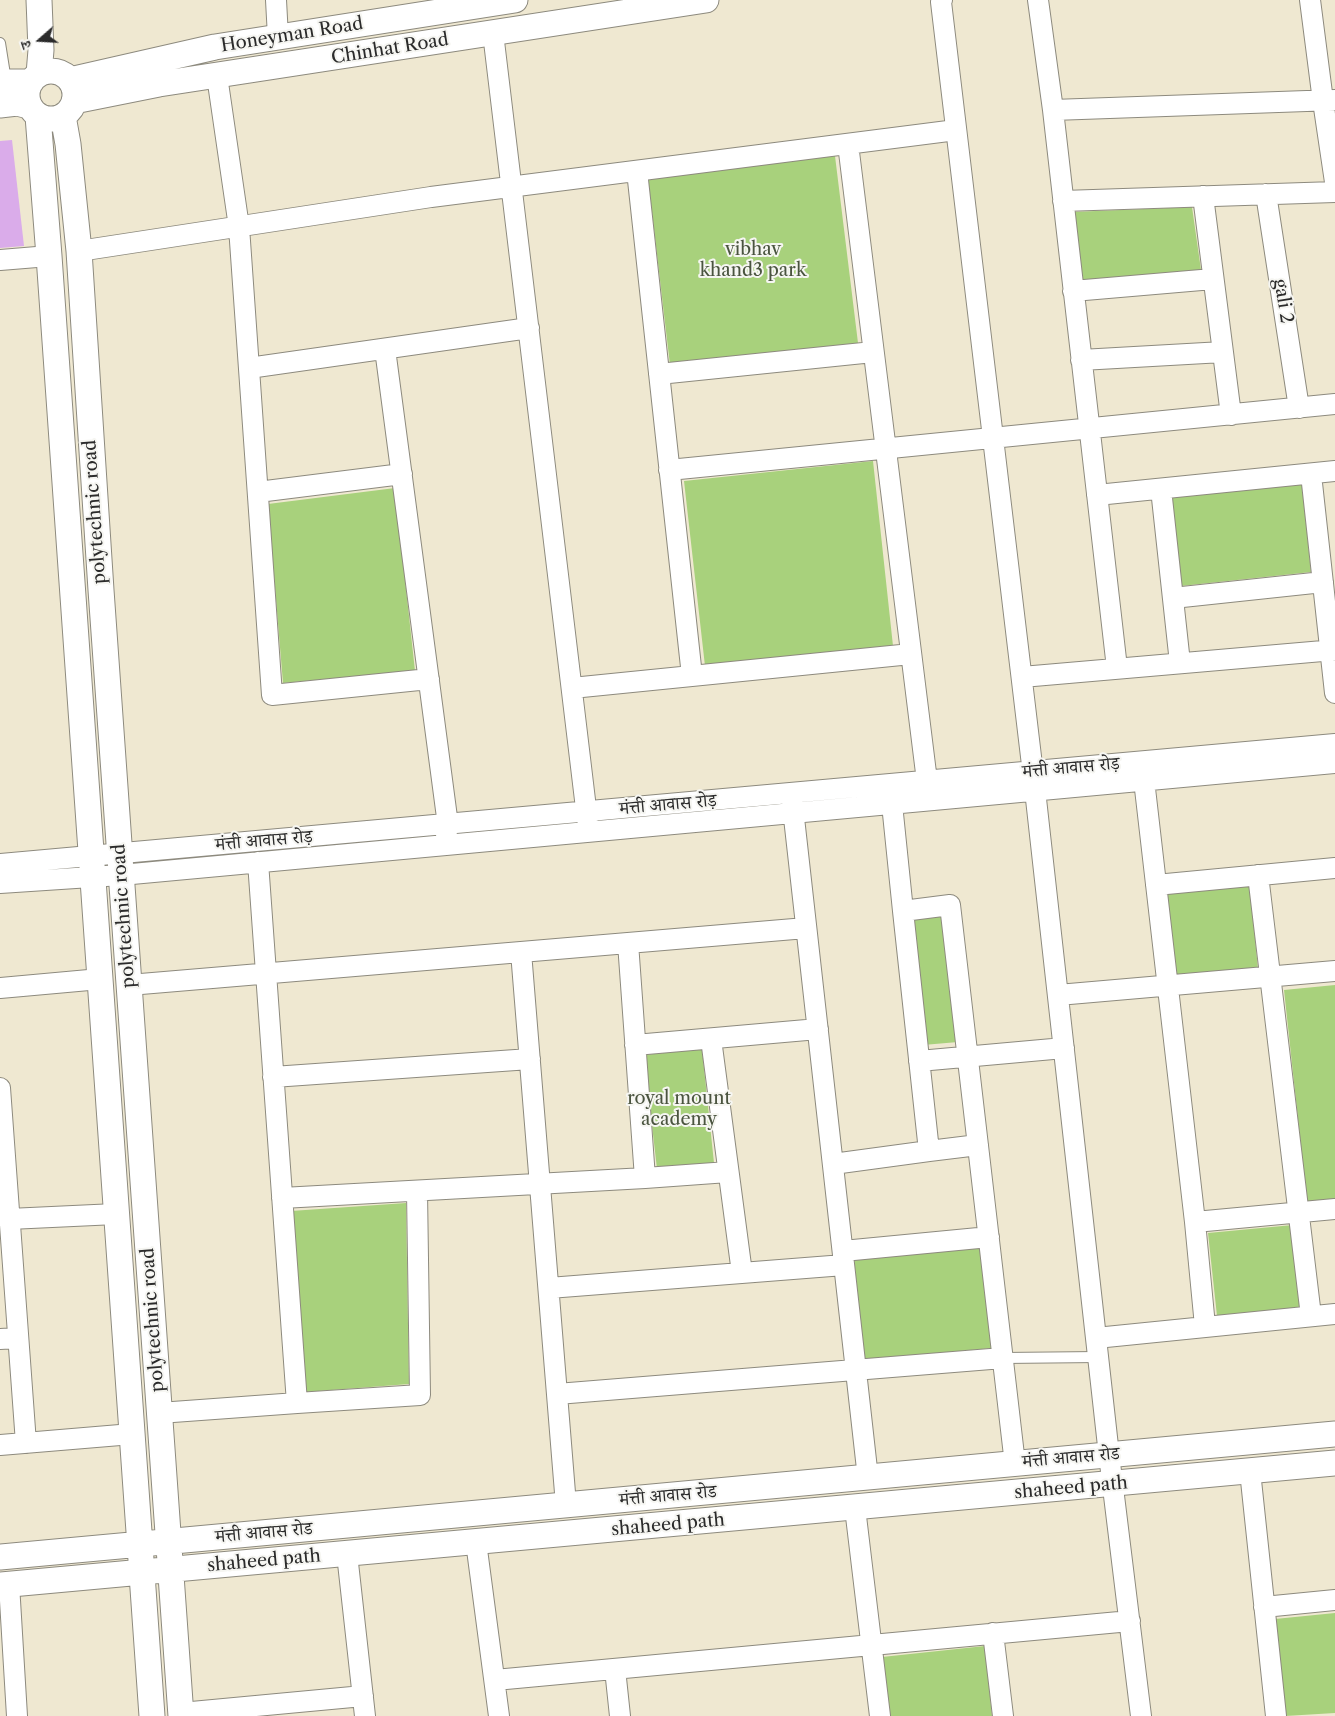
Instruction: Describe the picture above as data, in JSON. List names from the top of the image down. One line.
{"streets":{"street":["Honeyman Road","Chinhat Road","gali 2","polytechnic road","मंत्ती आवास रोड़","मंत्ती आवास रोड","shaheed path"]},"crossings":[["Honeyman Road","Chinhat Road"],["Honeyman Road","polytechnic road"],["Chinhat Road","polytechnic road"],["polytechnic road","मंत्ती आवास रोड़"],["polytechnic road","मंत्ती आवास रोड"],["polytechnic road","shaheed path"]],"parks":["vibhav khand3 park","royal mount academy"],"north":"left"}
